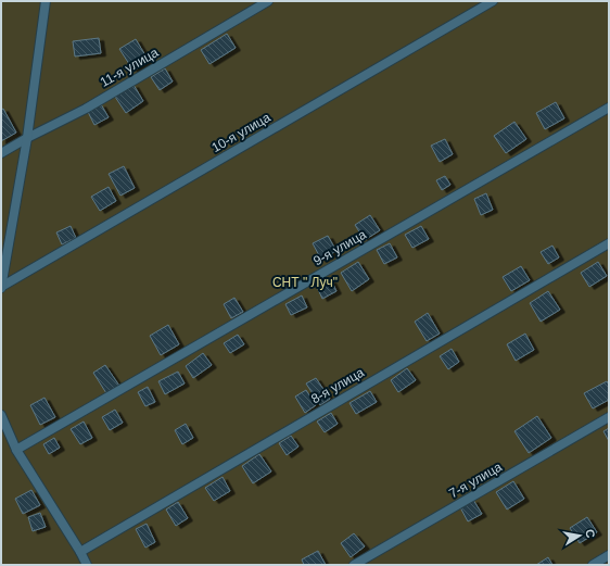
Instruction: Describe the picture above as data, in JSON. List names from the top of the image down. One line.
{"streets":{"street":["11-я улица","10-я улица","9-я улица","8-я улица","7-я улица"]},"parks":["СНТ \" Луч\""],"north":"right"}
